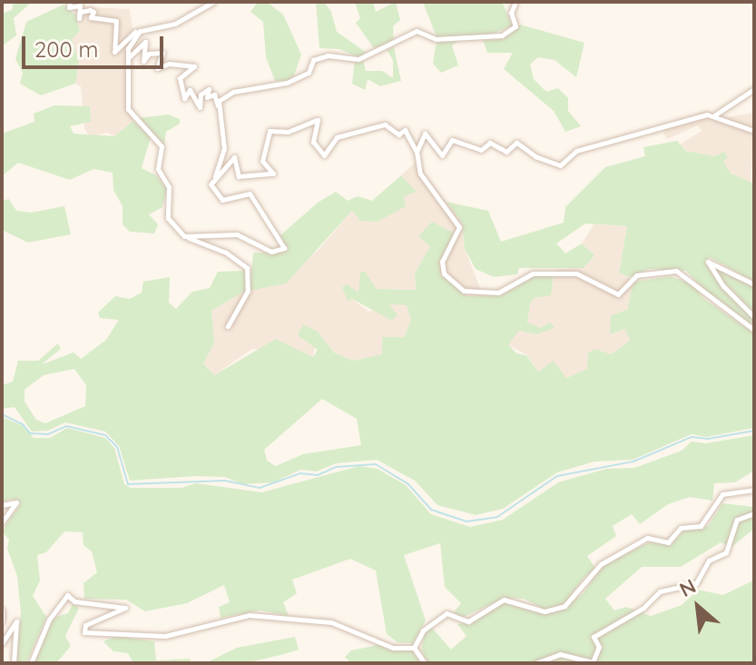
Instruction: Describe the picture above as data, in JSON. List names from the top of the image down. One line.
{"scale_bar":"200 m","north":"top left"}
